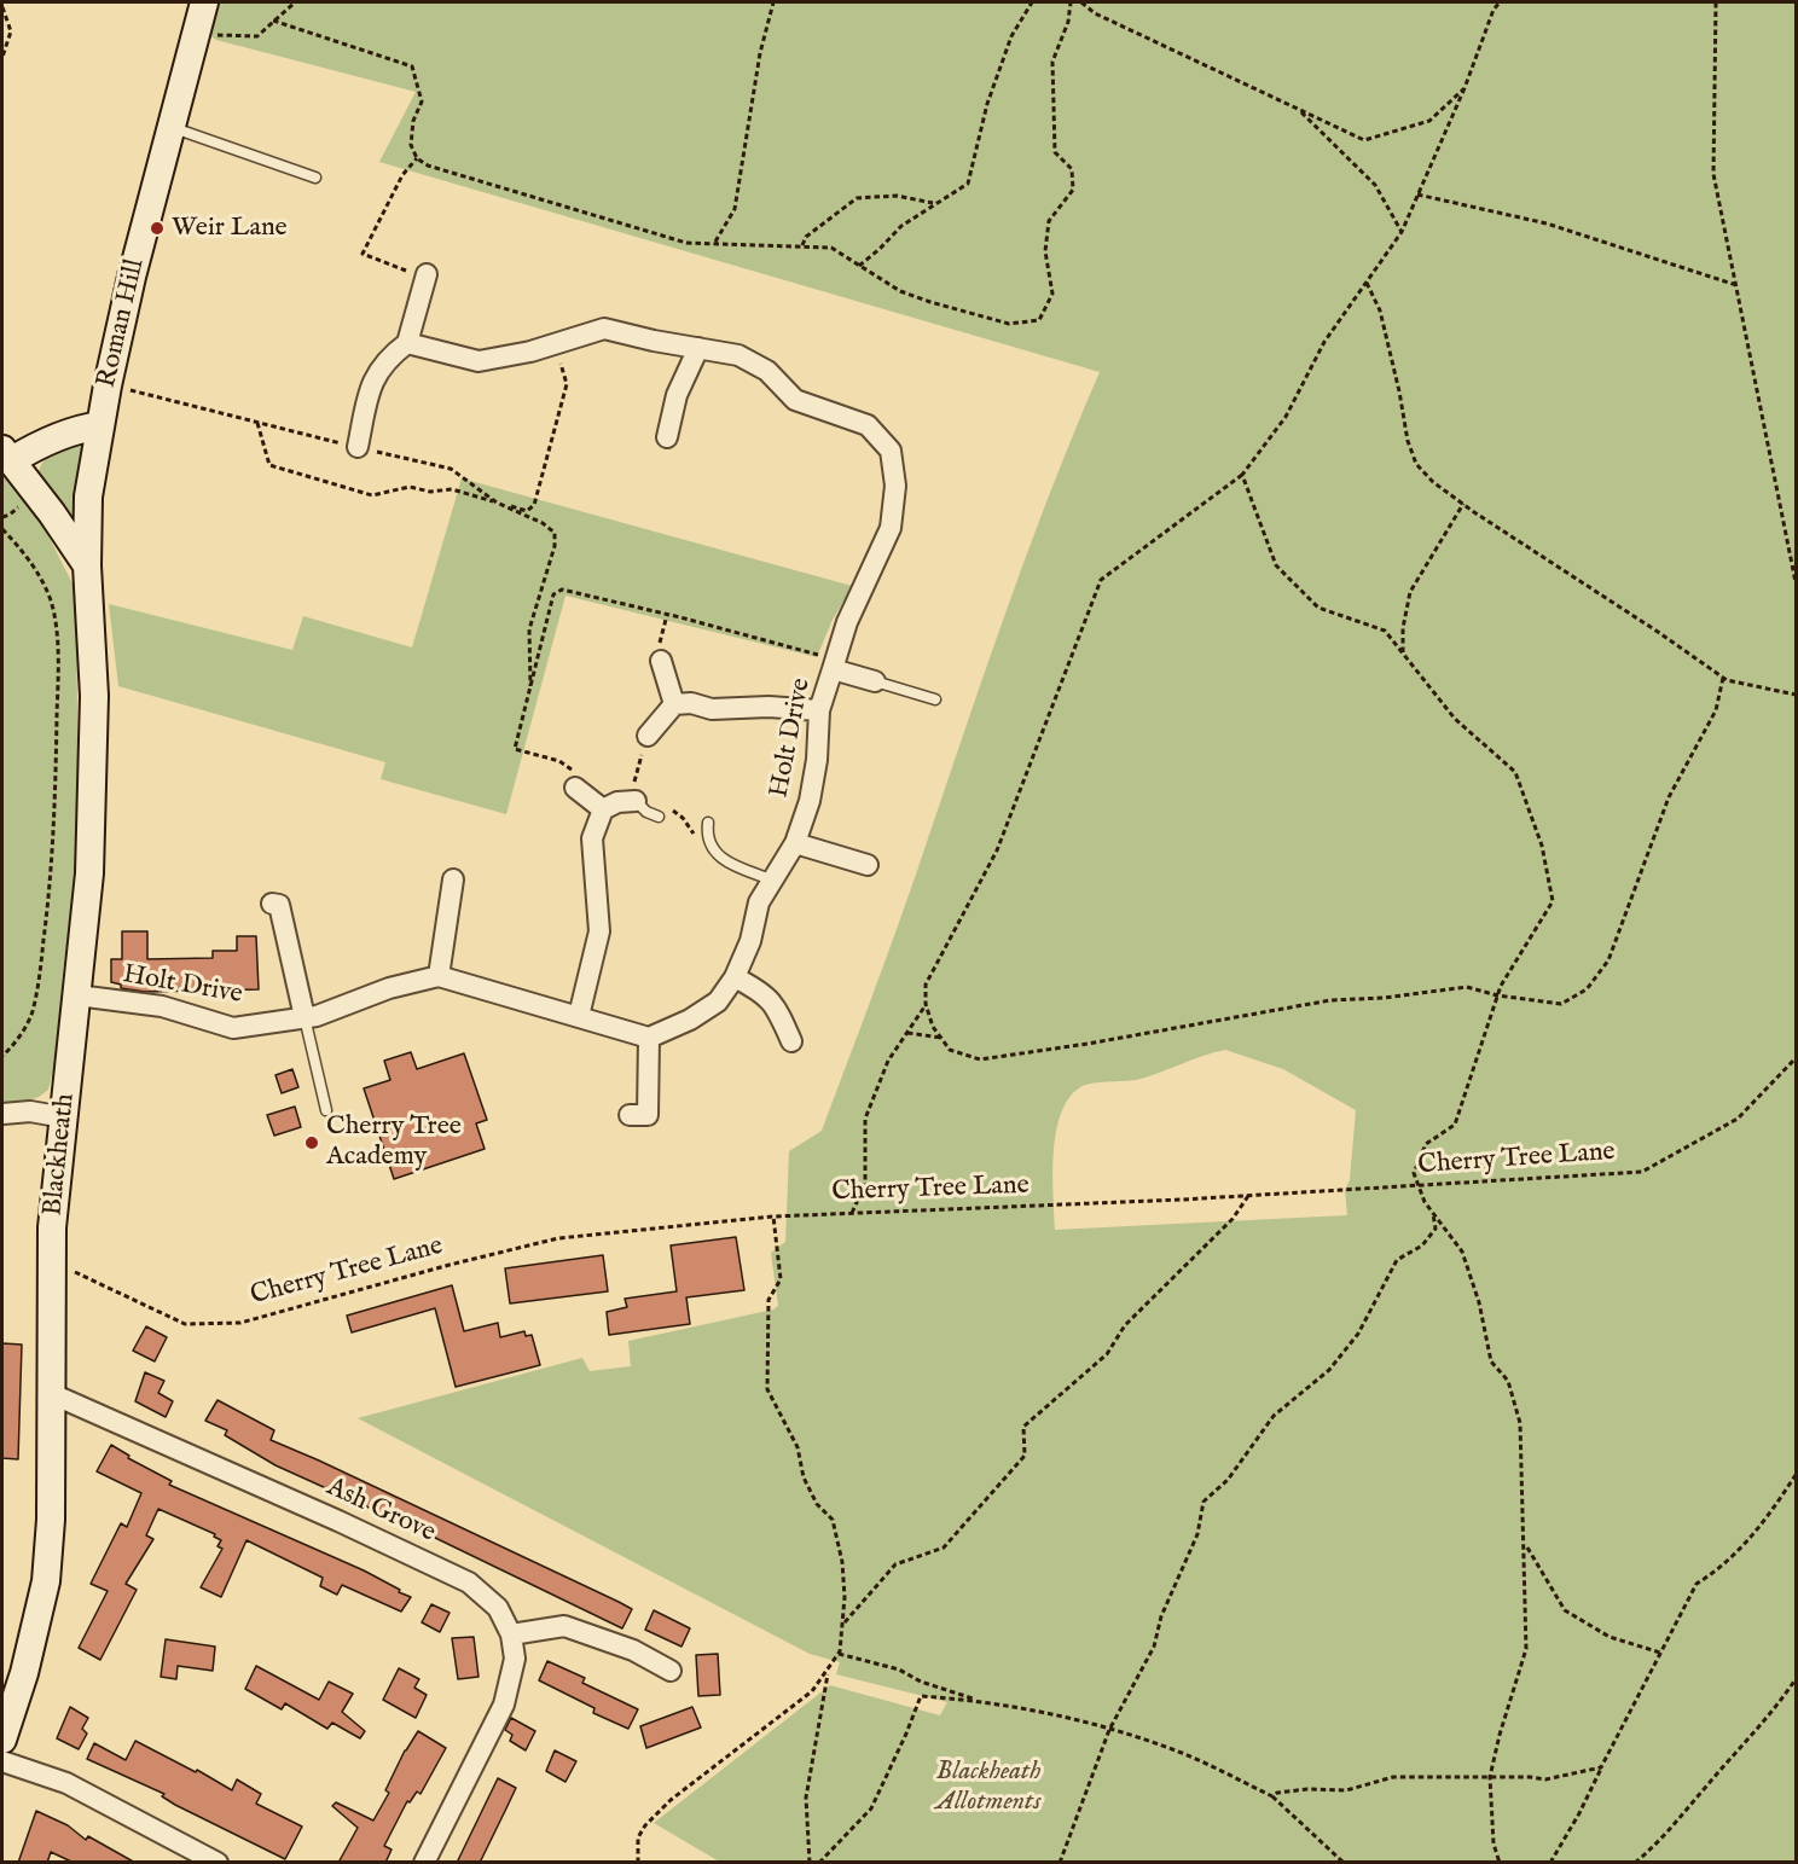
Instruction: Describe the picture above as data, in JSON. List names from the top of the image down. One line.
{"streets":{"main road":["Roman Hill","Blackheath"],"street":["Holt Drive","Ash Grove"],"path":["Cherry Tree Lane"]},"crossings":[["Roman Hill","Blackheath"],["Holt Drive","Blackheath"],["Blackheath","Cherry Tree Lane"],["Blackheath","Ash Grove"]],"parks":["Blackheath Allotments"],"places":["Weir Lane","Cherry Tree Academy"]}
